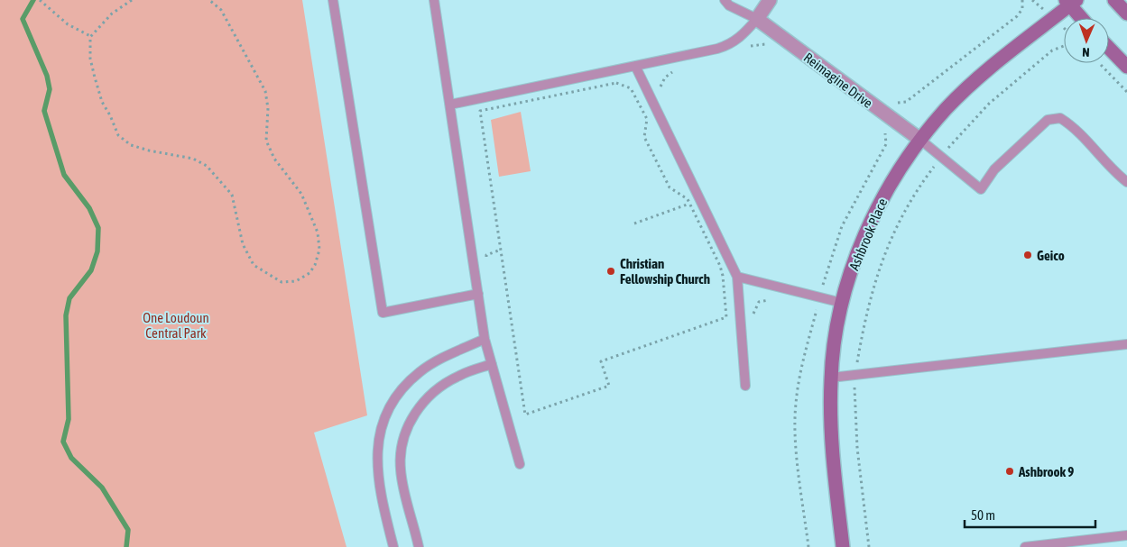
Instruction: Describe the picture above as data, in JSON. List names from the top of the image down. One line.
{"streets":{"street":["Reimagine Drive","Ashbrook Place"]},"crossings":[["Reimagine Drive","Ashbrook Place"]],"parks":["One Loudoun Central Park"],"places":["Geico","Christian Fellowship Church","Ashbrook 9"],"scale_bar":"50 m","north":"bottom"}
